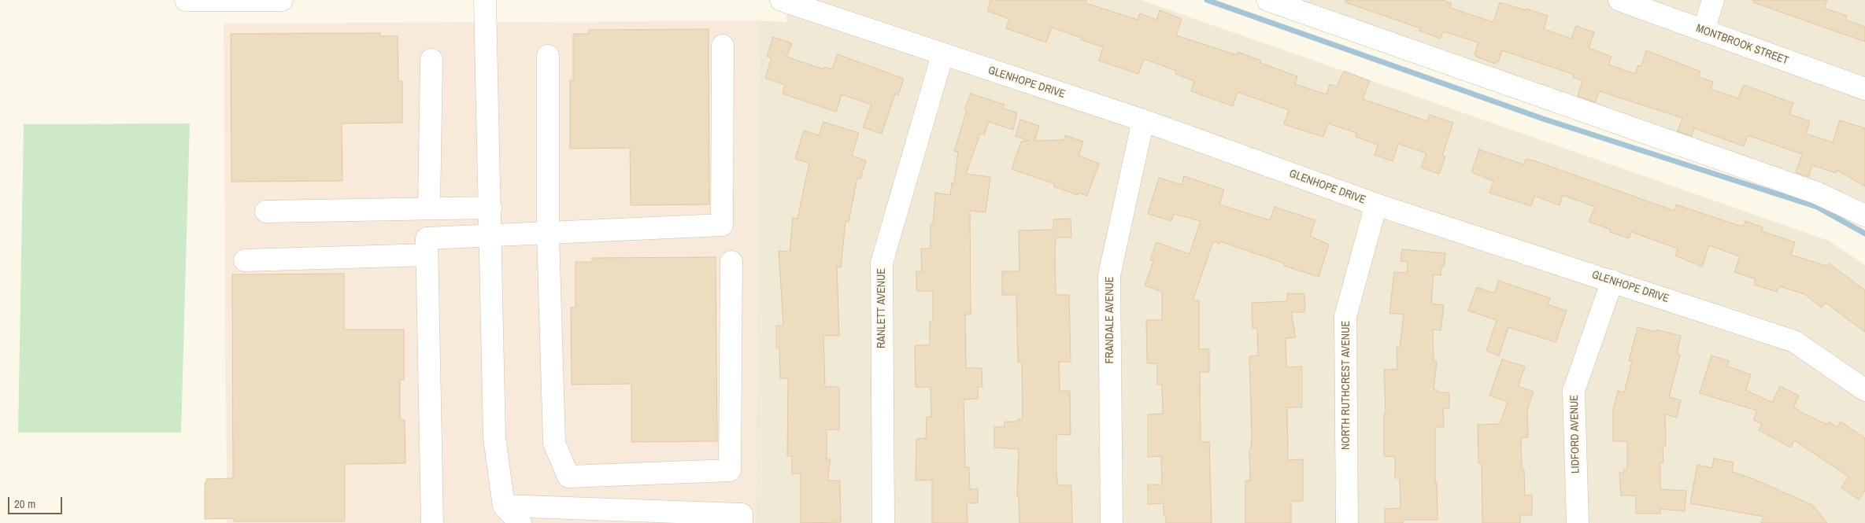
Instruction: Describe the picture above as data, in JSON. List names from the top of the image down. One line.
{"streets":{"street":["MONTBROOK STREET","GLENHOPE DRIVE","RANLETT AVENUE","FRANDALE AVENUE","NORTH RUTHCREST AVENUE","LIDFORD AVENUE"]},"crossings":[["GLENHOPE DRIVE","RANLETT AVENUE"],["GLENHOPE DRIVE","FRANDALE AVENUE"],["GLENHOPE DRIVE","NORTH RUTHCREST AVENUE"],["GLENHOPE DRIVE","LIDFORD AVENUE"]],"scale_bar":"20 m"}
